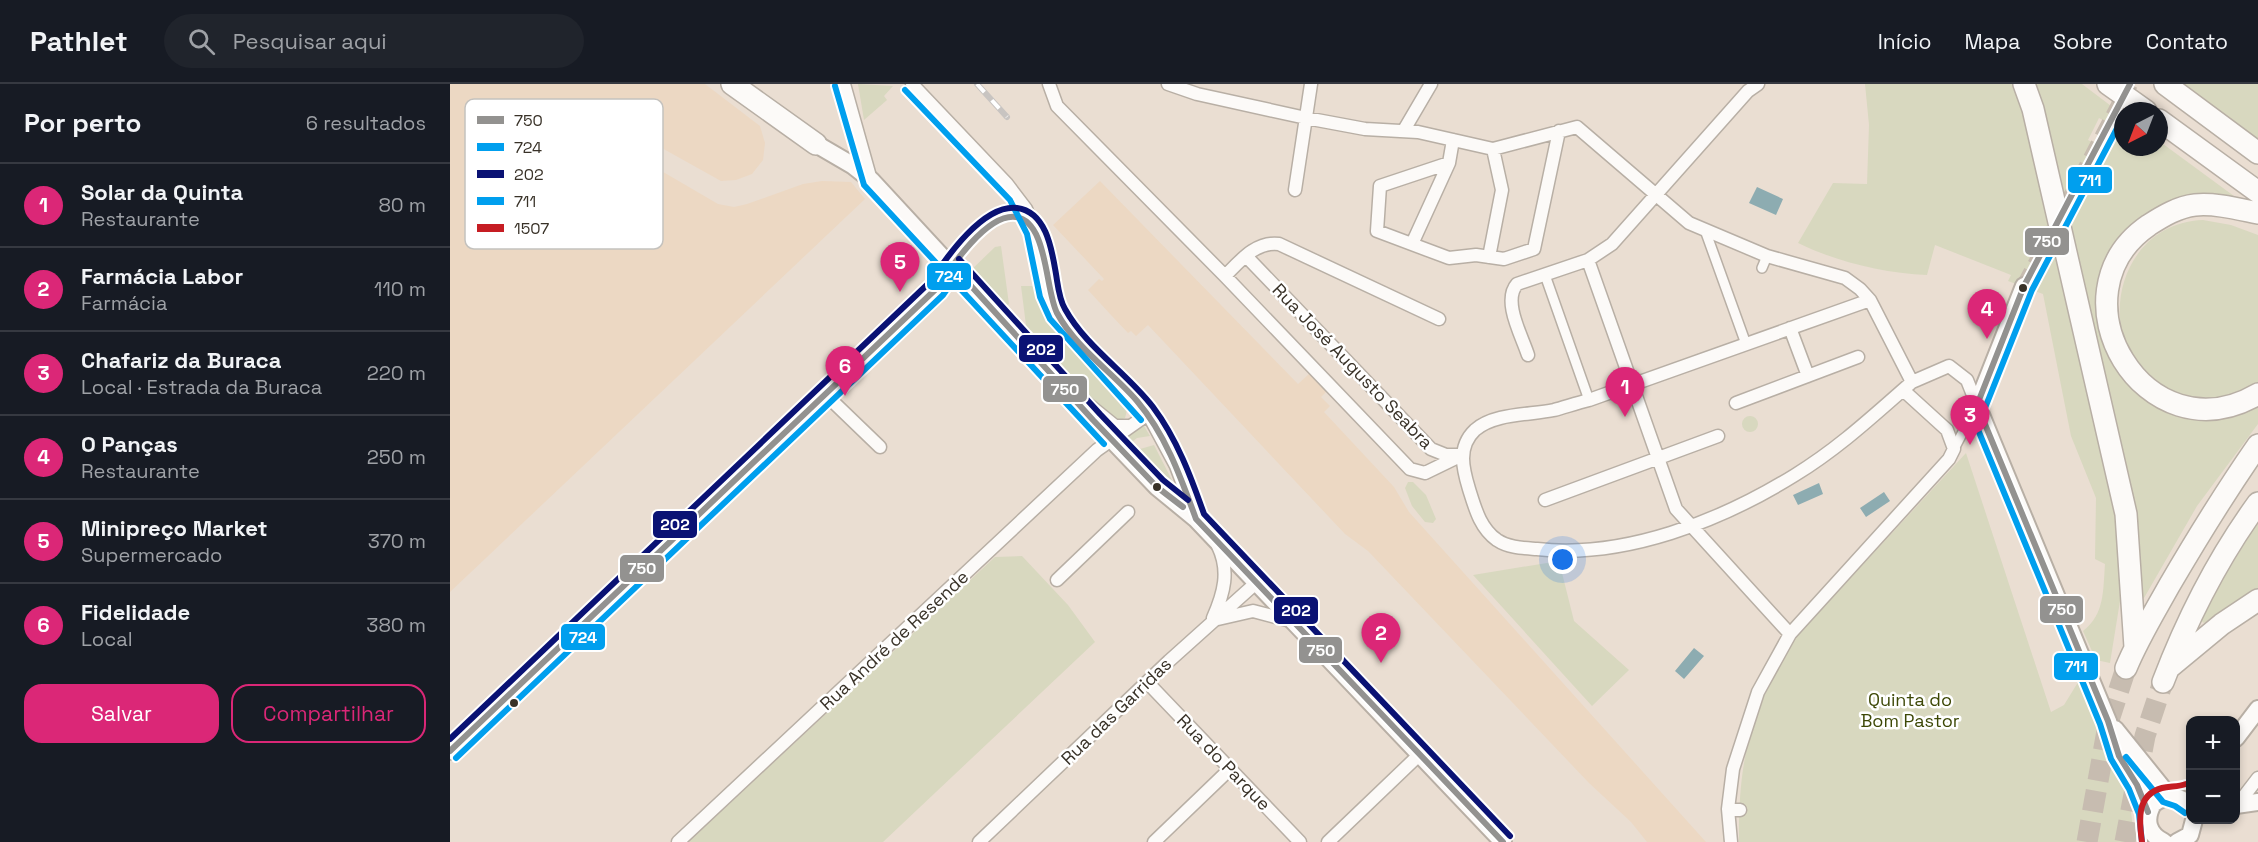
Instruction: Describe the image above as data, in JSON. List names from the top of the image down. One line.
{"streets":{"street":["Rua José Augusto Seabra","Rua André de Resende","Rua das Garridas","Rua do Parque"]},"crossings":[["Rua das Garridas","Rua do Parque"]],"parks":["Quinta do Bom Pastor"],"lines":["transit line 750","transit line 724","transit line 711","transit line 202","transit line 1507"],"legend":["750","724","202","711","1507"],"north":"bottom left","page":{"header":"Pathlet","search":"Pesquisar aqui","nav":["Início","Mapa","Sobre","Contato"],"heading":["Por perto","6 resultados"],"list":[{"mark":"1","name":"Solar da Quinta","note":"Restaurante","value":"80 m"},{"mark":"2","name":"Farmácia Labor","note":"Farmácia","value":"110 m"},{"mark":"3","name":"Chafariz da Buraca","note":"Local · Estrada da Buraca","value":"220 m"},{"mark":"4","name":"O Panças","note":"Restaurante","value":"250 m"},{"mark":"5","name":"Minipreço Market","note":"Supermercado","value":"370 m"},{"mark":"6","name":"Fidelidade","note":"Local","value":"380 m"}],"pins":["5","4","6","1","3","2"],"buttons":["Salvar","Compartilhar"],"map_buttons":["+","−"]}}
